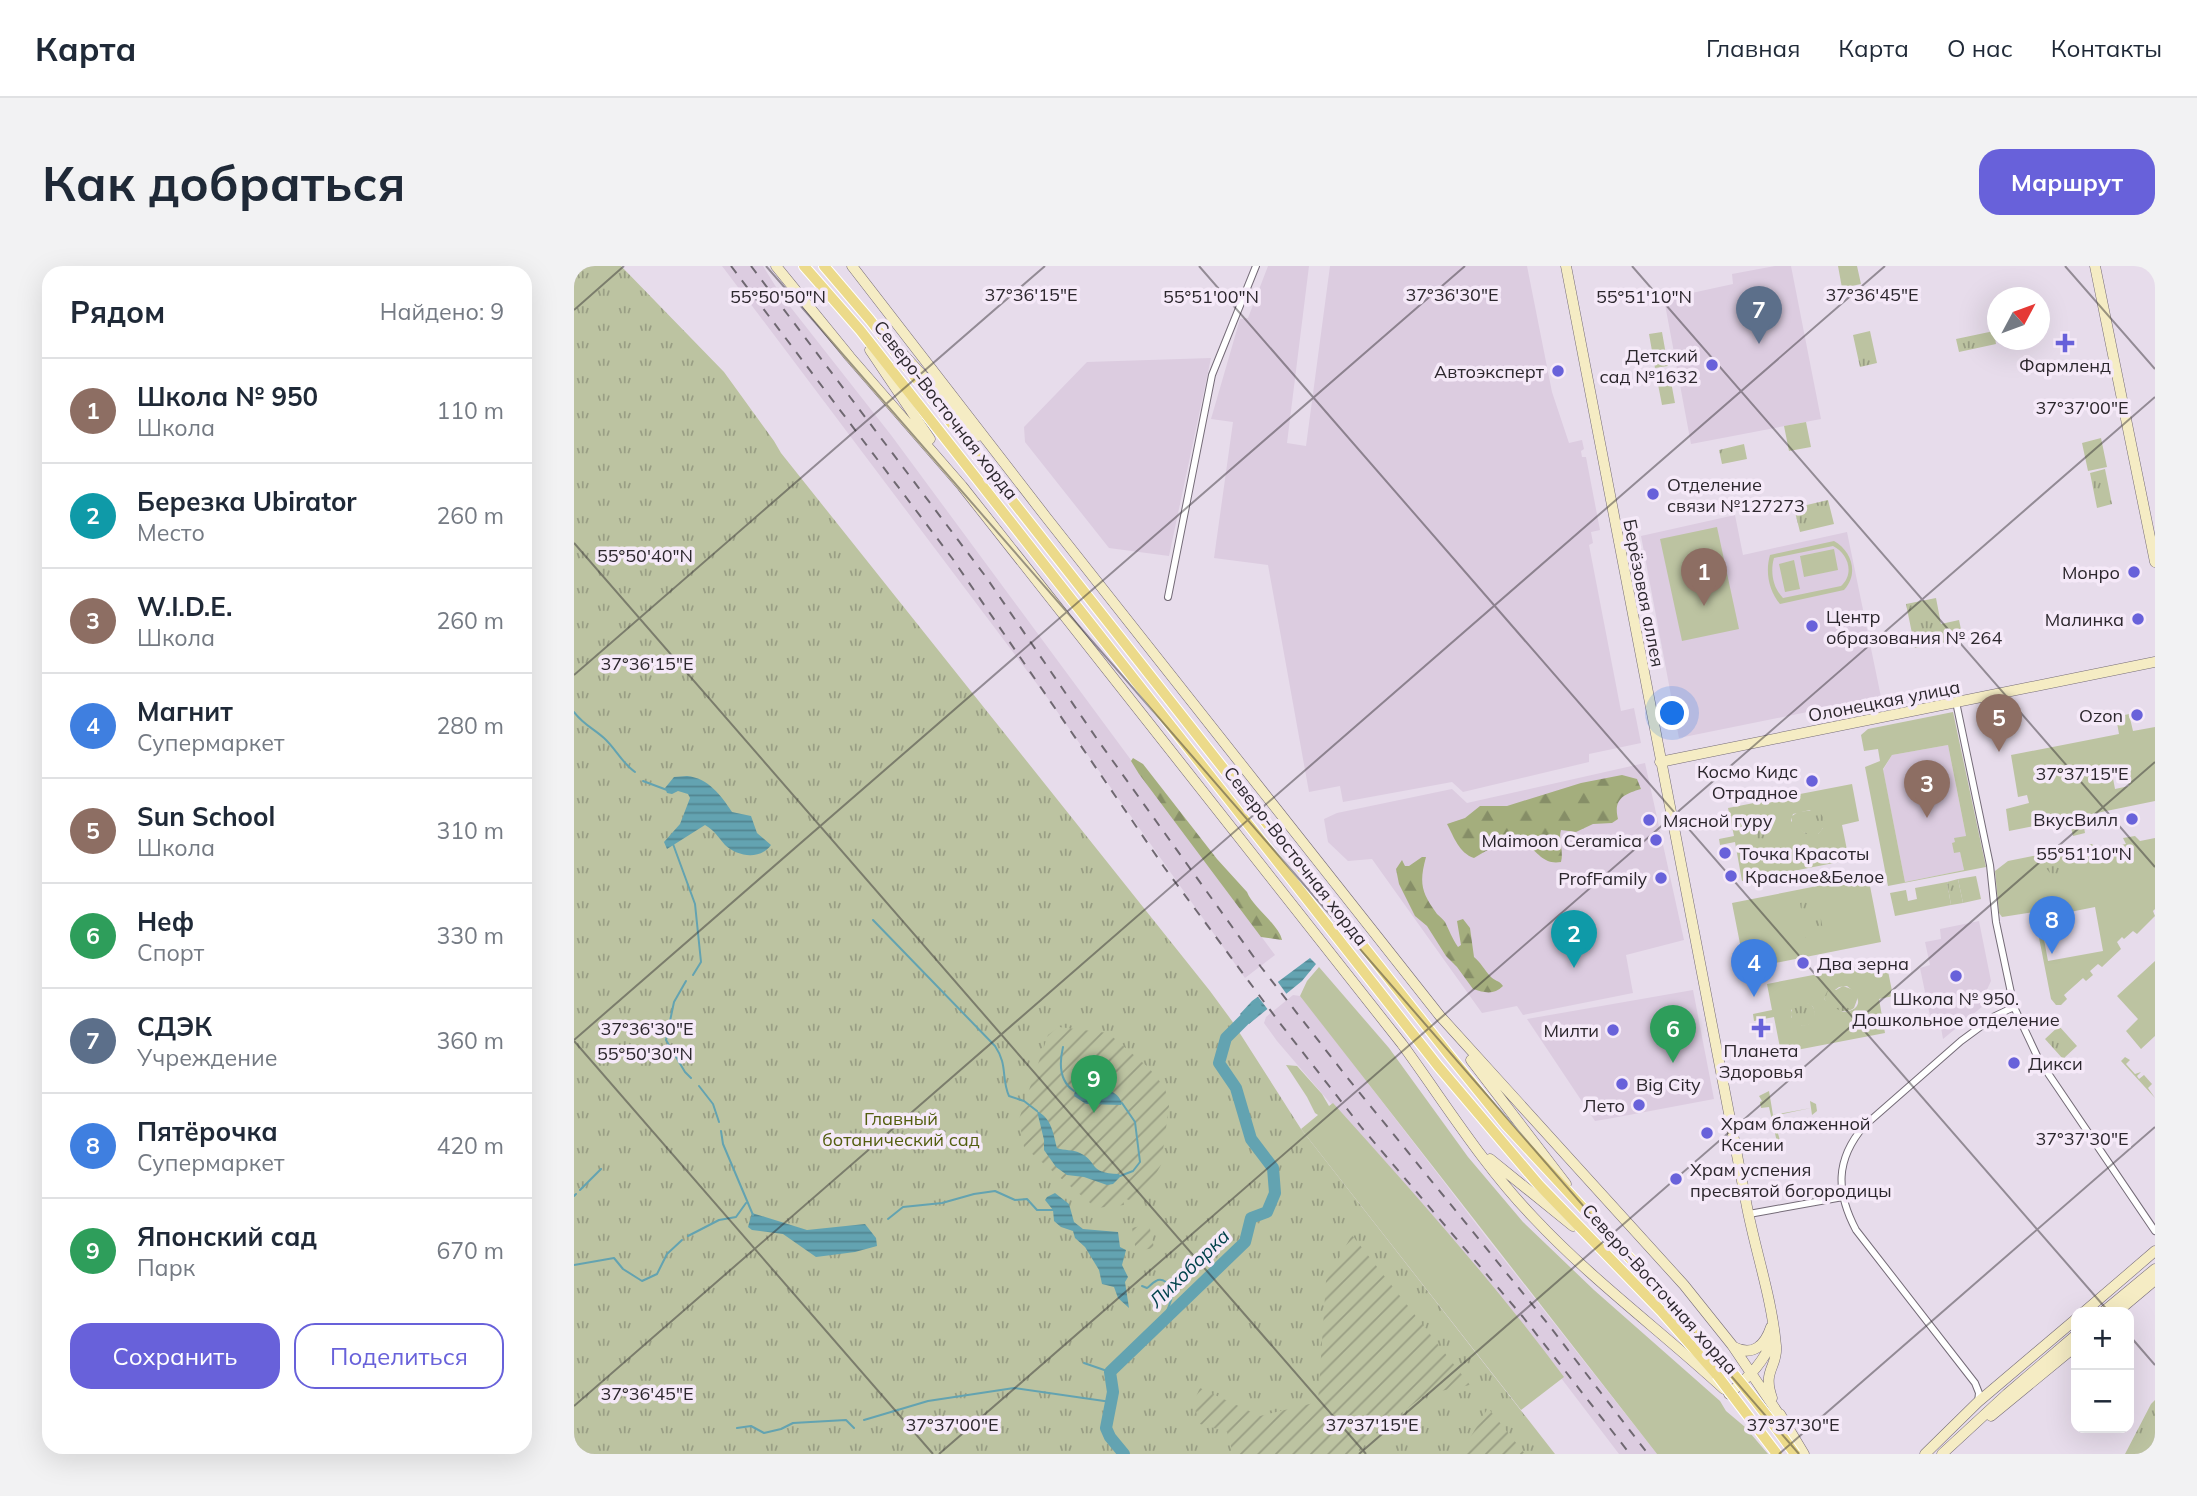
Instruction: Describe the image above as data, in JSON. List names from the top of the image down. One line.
{"streets":{"main road":["Северо-Восточная хорда","Берёзовая аллея","Олонецкая улица"]},"crossings":[["Берёзовая аллея","Олонецкая улица"]],"water":["Лихоборка"],"parks":["Главный ботанический сад"],"places":{"health":["Фармленд","Планета Здоровья"],"other":["Детский сад №1632","Автоэксперт","Отделение связи №127273","Монро","Малинка","Центр образования № 264","Ozon","Космо Кидс Отрадное","ВкусВилл","Мясной гуру","Maimoon Ceramica","Точка Красоты","Красное&Белое","ProfFamily","Два зерна","Школа № 950. Дошкольное отделение","Милти","Дикси","Big City","Лето","Храм блаженной Ксении","Храм успения пресвятой богородицы"]},"north":"top right","page":{"header":"Карта","nav":["Главная","Карта","О нас","Контакты"],"buttons":["Маршрут",["Сохранить","Поделиться"]],"title":"Как добраться","heading":["Рядом","Найдено: 9"],"pins":["7","1","5","3","8","2","4","6","9"],"list":[{"mark":"1","name":"Школа № 950","note":"Школа","value":"110 m"},{"mark":"2","name":"Березка Ubirator","note":"Место","value":"260 m"},{"mark":"3","name":"W.I.D.E.","note":"Школа","value":"260 m"},{"mark":"4","name":"Магнит","note":"Супермаркет","value":"280 m"},{"mark":"5","name":"Sun School","note":"Школа","value":"310 m"},{"mark":"6","name":"Неф","note":"Спорт","value":"330 m"},{"mark":"7","name":"СДЭК","note":"Учреждение","value":"360 m"},{"mark":"8","name":"Пятёрочка","note":"Супермаркет","value":"420 m"},{"mark":"9","name":"Японский сад","note":"Парк","value":"670 m"}],"map_buttons":["+","−"]},"coordinates":["37°36'15\"E","37°36'30\"E","37°36'45\"E","55°50'50\"N","55°51'00\"N","55°51'10\"N","37°37'00\"E","55°50'40\"N","37°37'15\"E","55°50'30\"N","37°37'30\"E"]}
